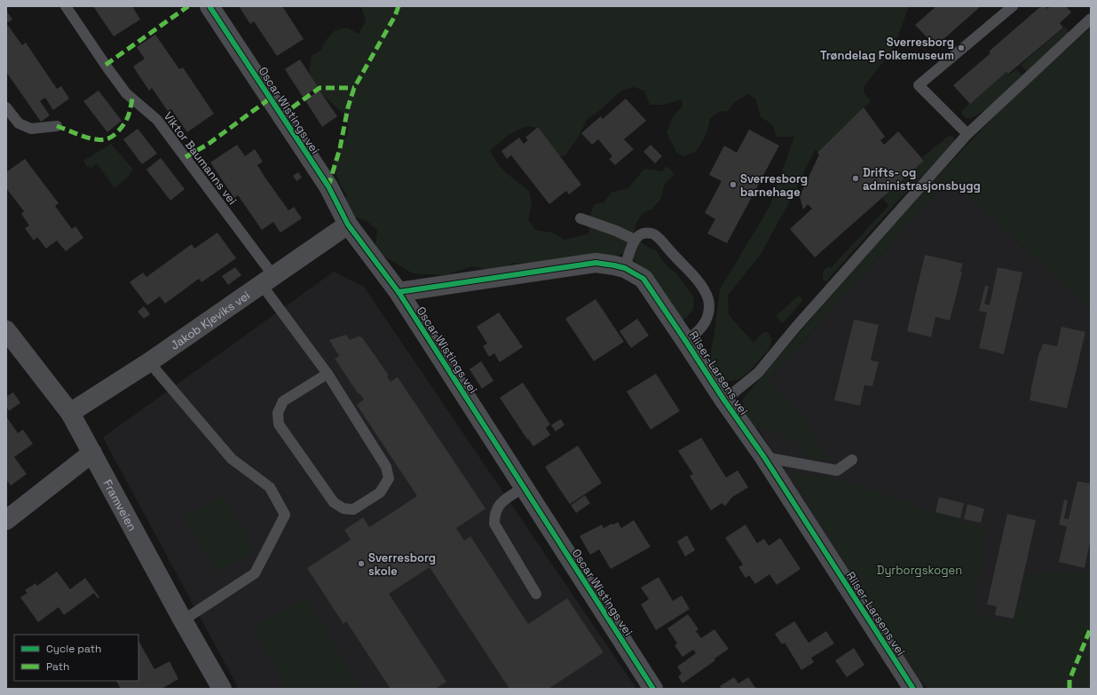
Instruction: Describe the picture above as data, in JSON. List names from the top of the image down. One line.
{"streets":{"street":["Oscar Wistings vei","Jakob Kjeviks vei","Riiser-Larsens vei","Framveien"],"lane":["Viktor Baumanns vei"]},"crossings":[["Oscar Wistings vei","Jakob Kjeviks vei"],["Oscar Wistings vei","Riiser-Larsens vei"],["Viktor Baumanns vei","Jakob Kjeviks vei"],["Jakob Kjeviks vei","Framveien"]],"parks":["Dyrborgskogen"],"places":["Sverresborg Trøndelag Folkemuseum","Drifts- og administrasjonsbygg","Sverresborg barnehage","Sverresborg skole"],"legend":["Cycle path","Path"]}
